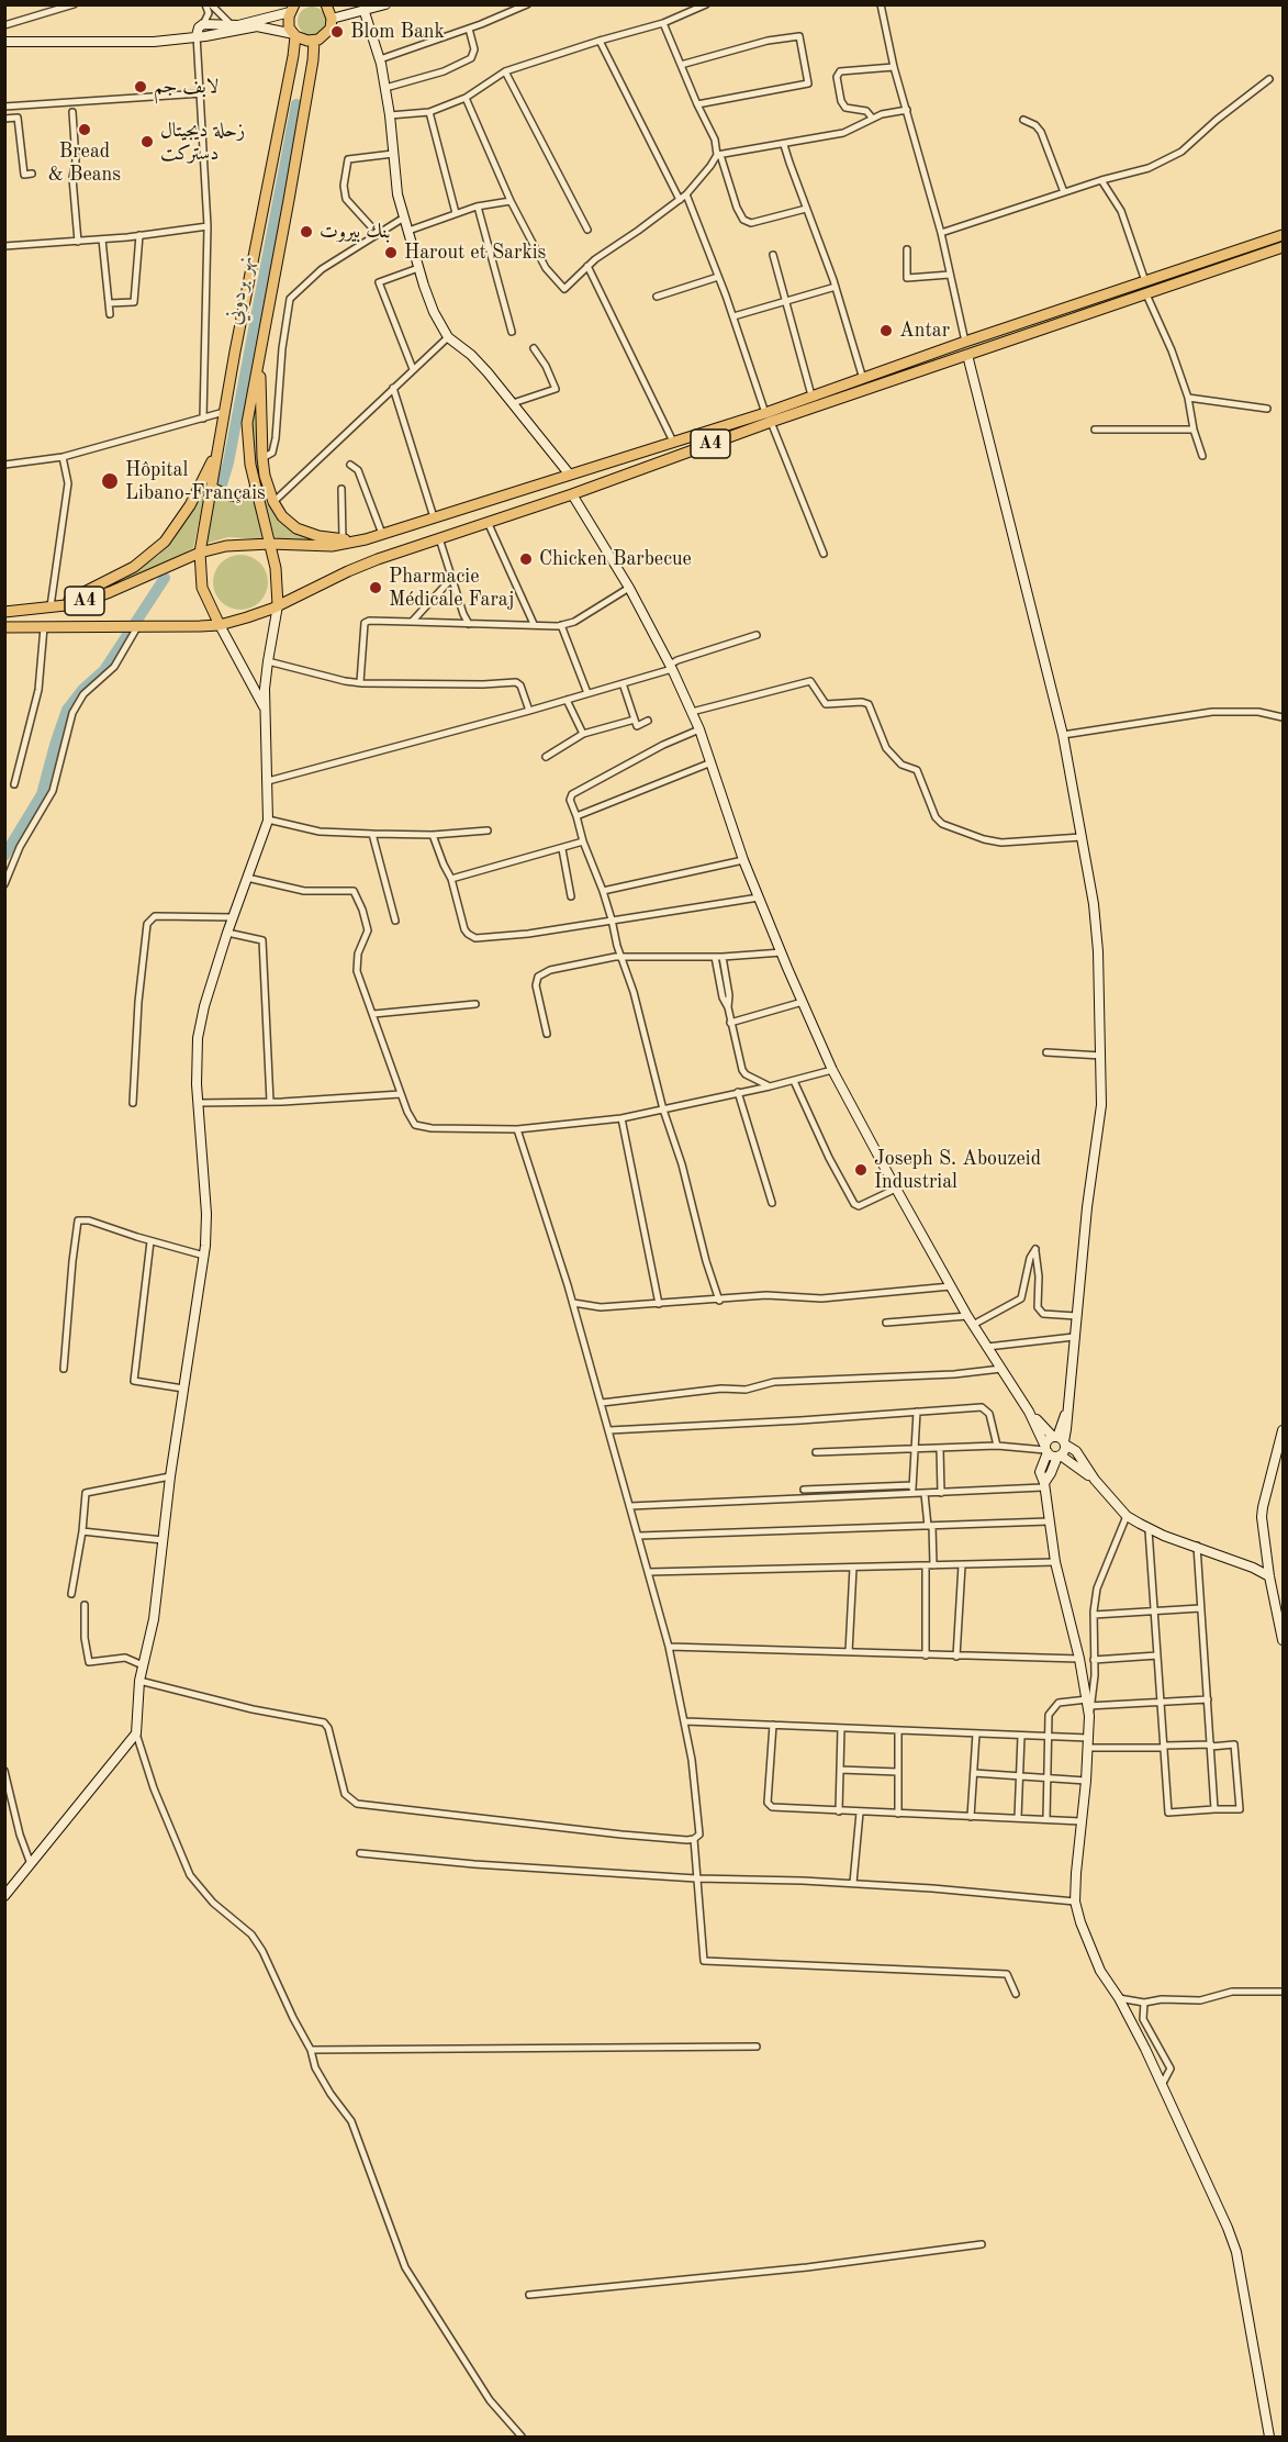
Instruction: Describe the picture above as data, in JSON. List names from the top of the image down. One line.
{"streets":{"highway":["A4"]},"water":["نهر بردوني"],"places":["Blom Bank","لابف جم","Bread & Beans","زحلة ديجيتال دستركت","بنك بيروت","Harout et Sarkis","Antar","Hôpital Libano-Français","Chicken Barbecue","Pharmacie Médicale Faraj","Joseph S. Abouzeid Industrial"]}
